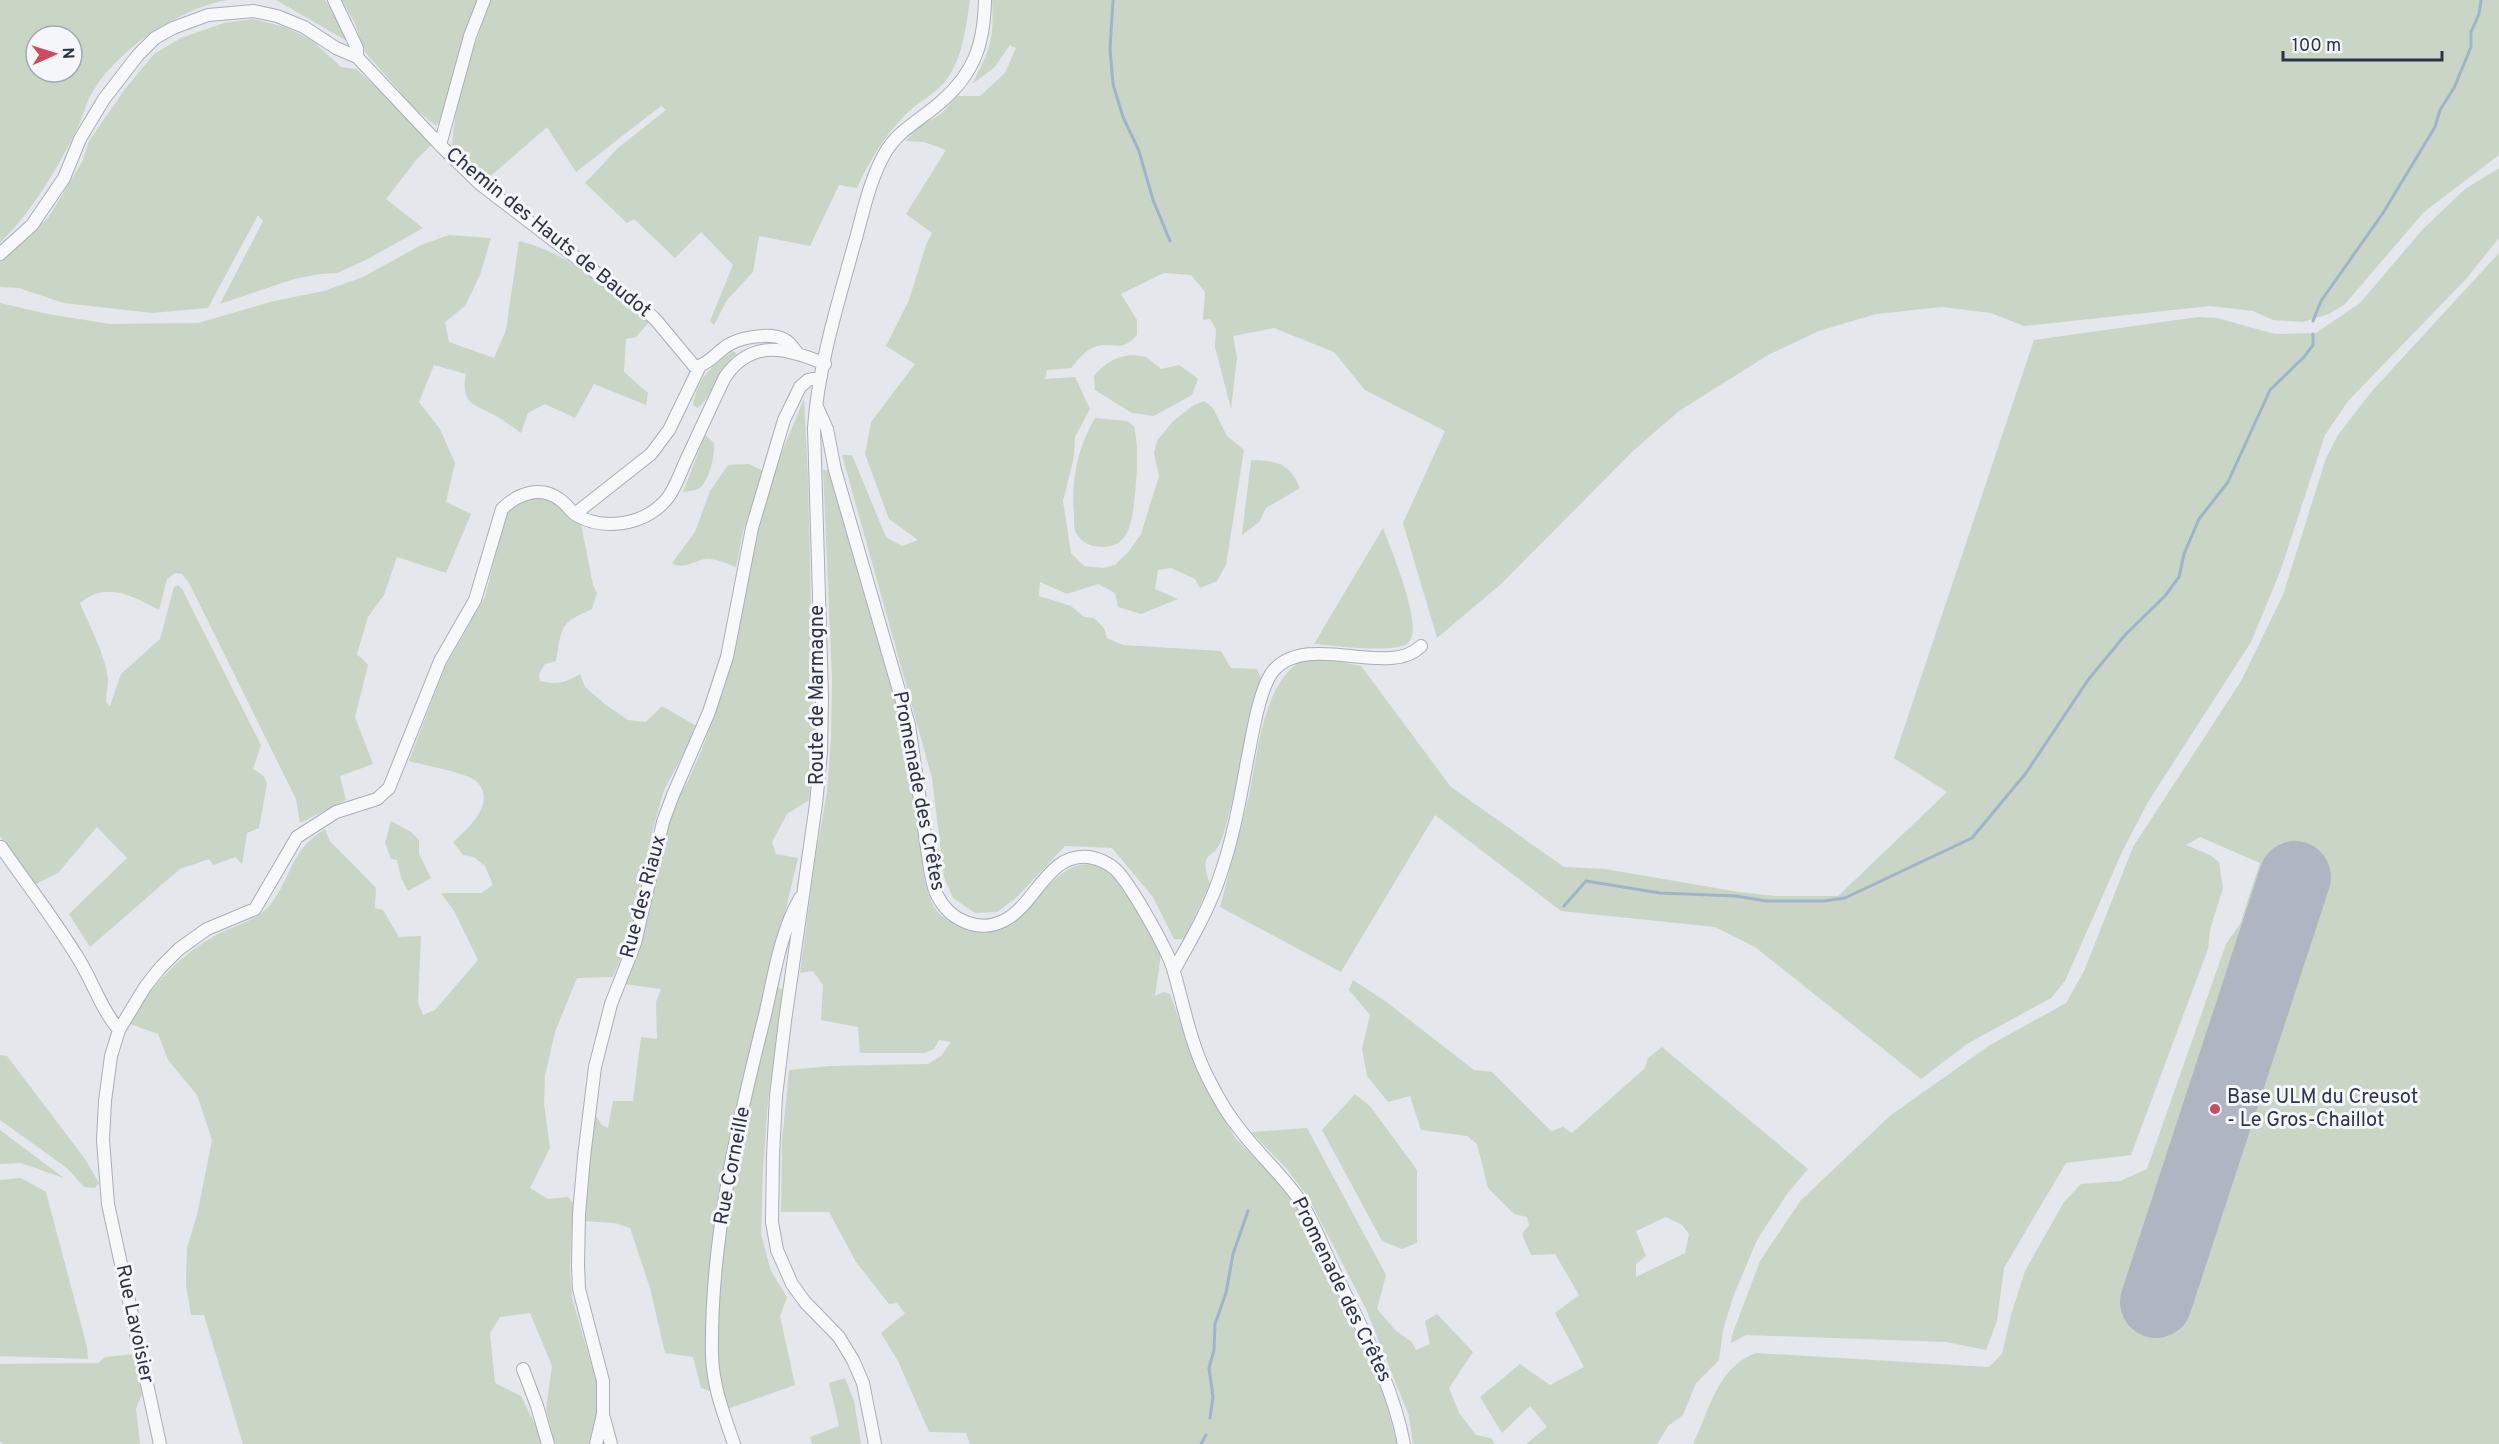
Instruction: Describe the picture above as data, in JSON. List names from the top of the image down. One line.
{"streets":{"street":["Chemin des Hauts de Baudot","Route de Marmagne","Promenade des Crêtes","Rue des Riaux","Rue Corneille","Rue Lavoisier"]},"crossings":[["Route de Marmagne","Promenade des Crêtes"],["Route de Marmagne","Rue des Riaux"],["Route de Marmagne","Rue Corneille"]],"places":["Base ULM du Creusot - Le Gros-Chaillot"],"scale_bar":"100 m","north":"right"}
